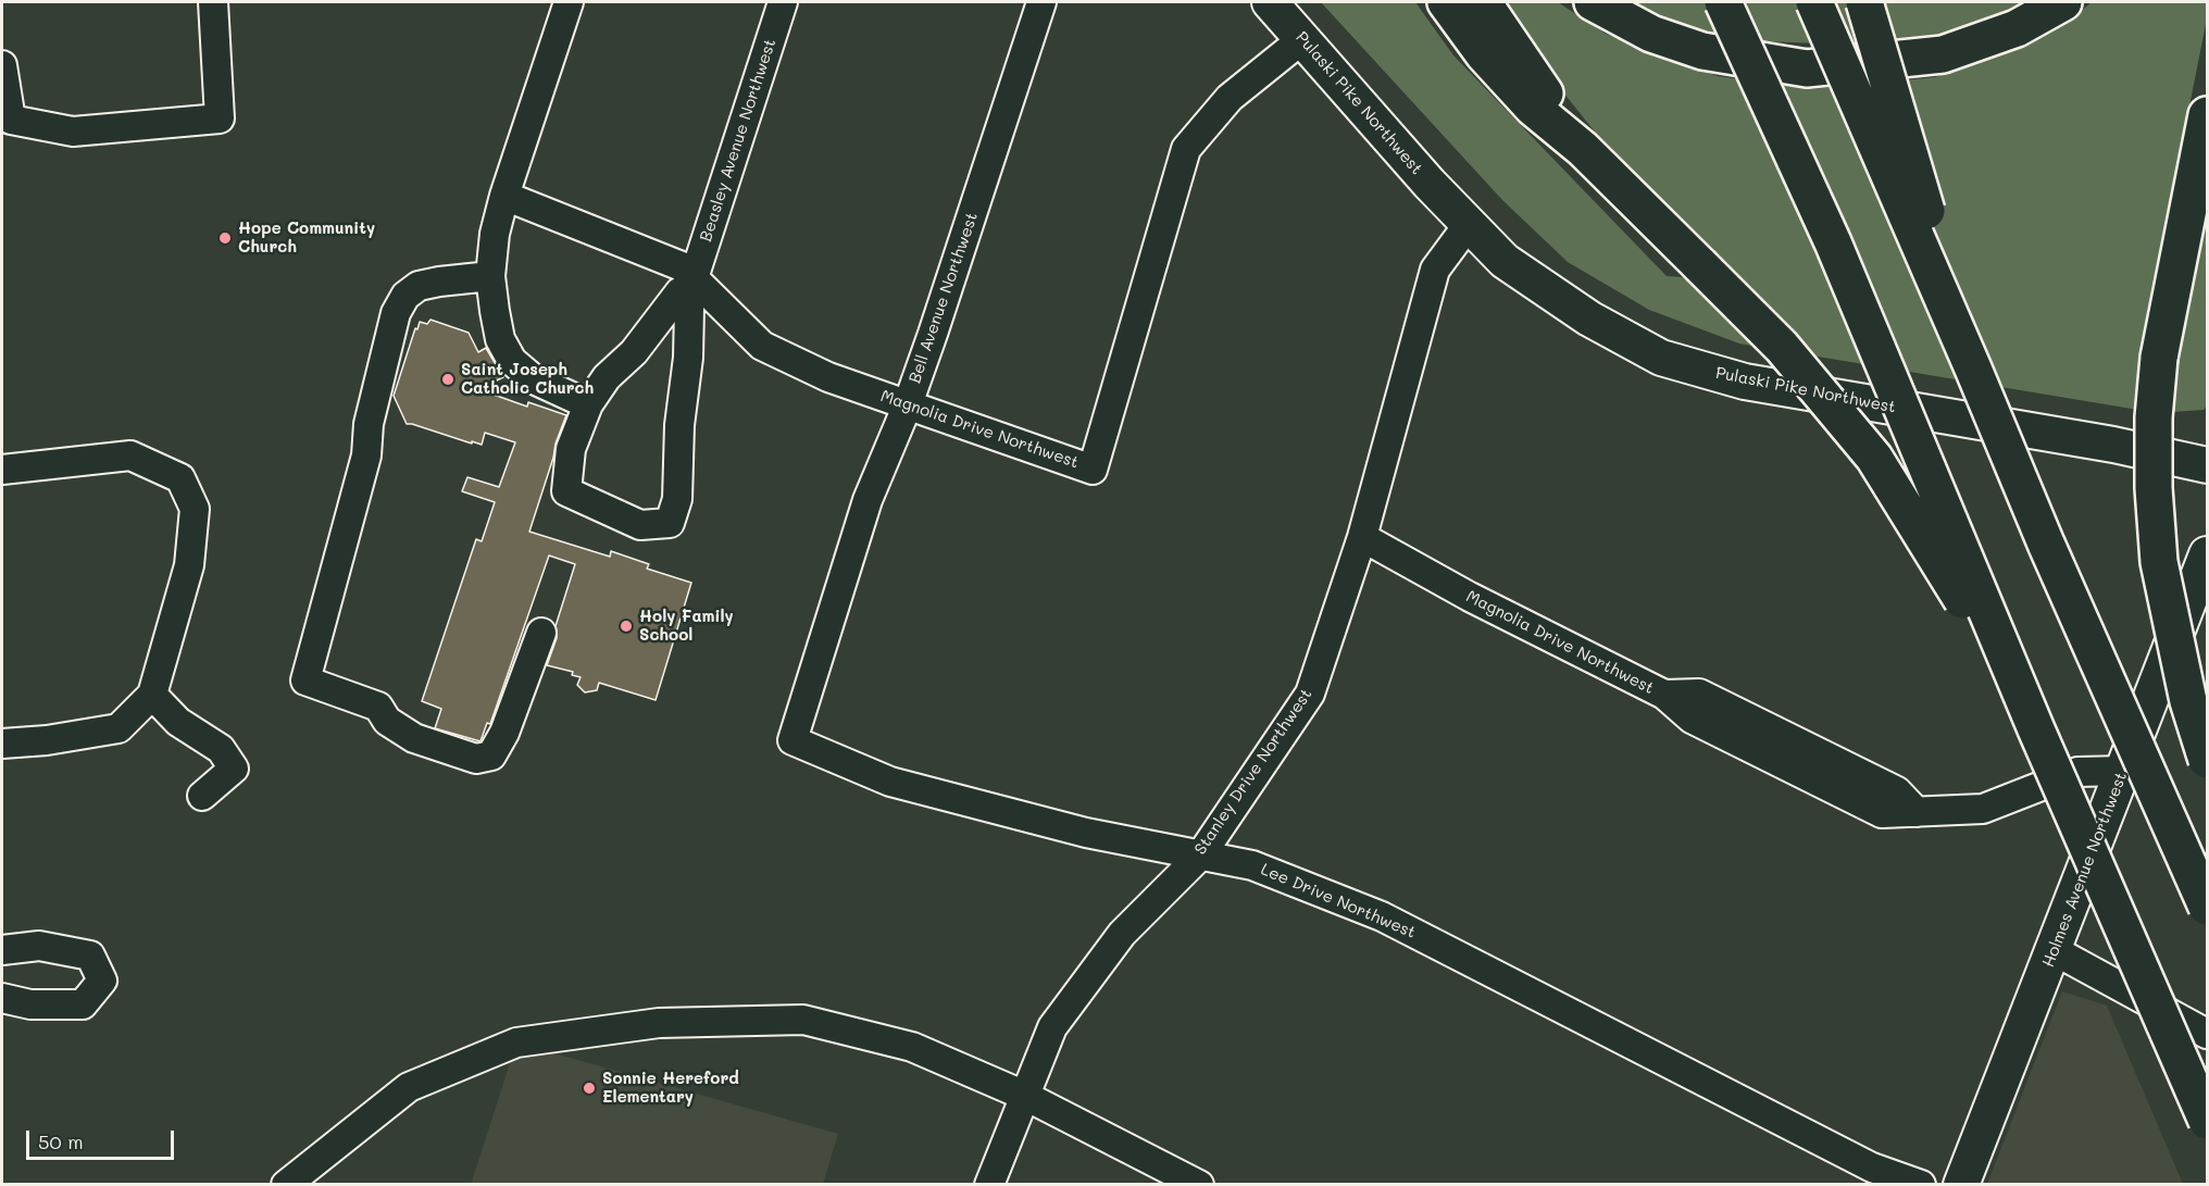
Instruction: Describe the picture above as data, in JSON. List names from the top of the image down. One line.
{"streets":{"main road":["Pulaski Pike Northwest","Holmes Avenue Northwest"],"street":["Beasley Avenue Northwest","Bell Avenue Northwest","Magnolia Drive Northwest","Stanley Drive Northwest","Lee Drive Northwest"]},"crossings":[["Pulaski Pike Northwest","Magnolia Drive Northwest"],["Pulaski Pike Northwest","Stanley Drive Northwest"],["Beasley Avenue Northwest","Magnolia Drive Northwest"],["Bell Avenue Northwest","Magnolia Drive Northwest"],["Bell Avenue Northwest","Lee Drive Northwest"],["Magnolia Drive Northwest","Stanley Drive Northwest"],["Magnolia Drive Northwest","Holmes Avenue Northwest"],["Stanley Drive Northwest","Lee Drive Northwest"]],"places":["Hope Community Church","Saint Joseph Catholic Church","Holy Family School","Sonnie Hereford Elementary"],"scale_bar":"50 m"}
